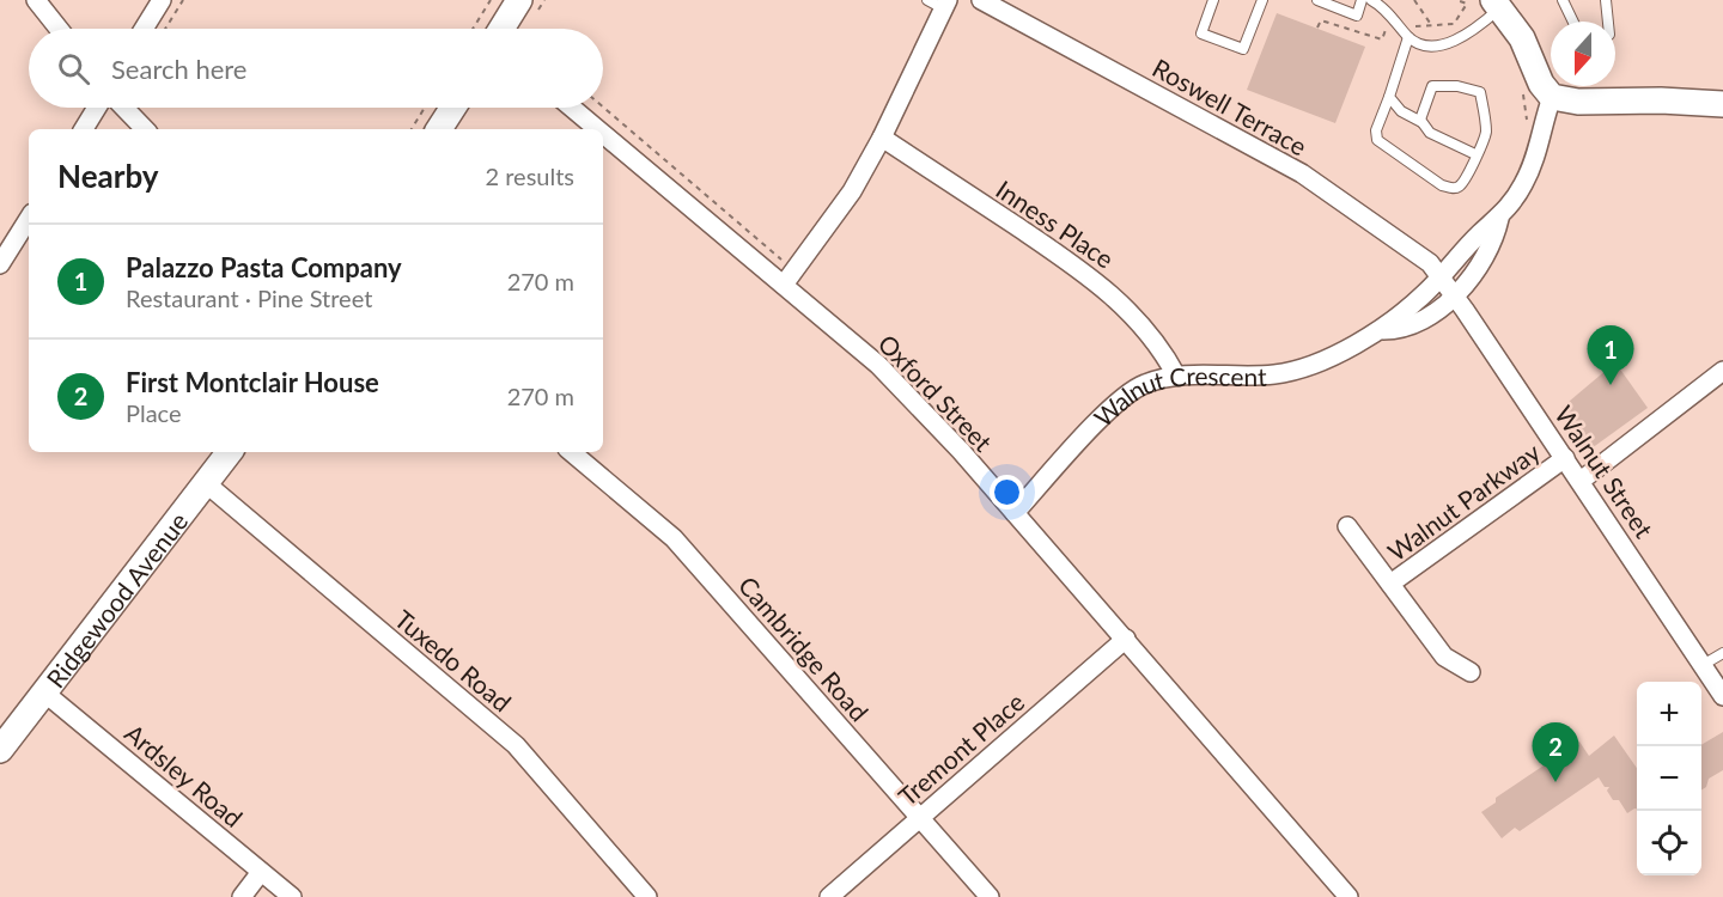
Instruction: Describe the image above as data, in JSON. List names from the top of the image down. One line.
{"streets":{"street":["Roswell Terrace","Inness Place","Oxford Street","Walnut Crescent","Walnut Street","Walnut Parkway","Ridgewood Avenue","Cambridge Road","Tuxedo Road","Tremont Place","Ardsley Road"]},"crossings":[["Roswell Terrace","Walnut Crescent"],["Roswell Terrace","Walnut Street"],["Inness Place","Walnut Crescent"],["Oxford Street","Walnut Crescent"],["Oxford Street","Tremont Place"],["Walnut Crescent","Walnut Street"],["Walnut Street","Walnut Parkway"],["Ridgewood Avenue","Tuxedo Road"],["Ridgewood Avenue","Ardsley Road"],["Cambridge Road","Tremont Place"]],"north":"bottom","page":{"search":"Search here","heading":["Nearby","2 results"],"list":[{"mark":"1","name":"Palazzo Pasta Company","note":"Restaurant · Pine Street","value":"270 m"},{"mark":"2","name":"First Montclair House","note":"Place","value":"270 m"}],"pins":["1","2"],"map_buttons":["+","−"]}}
